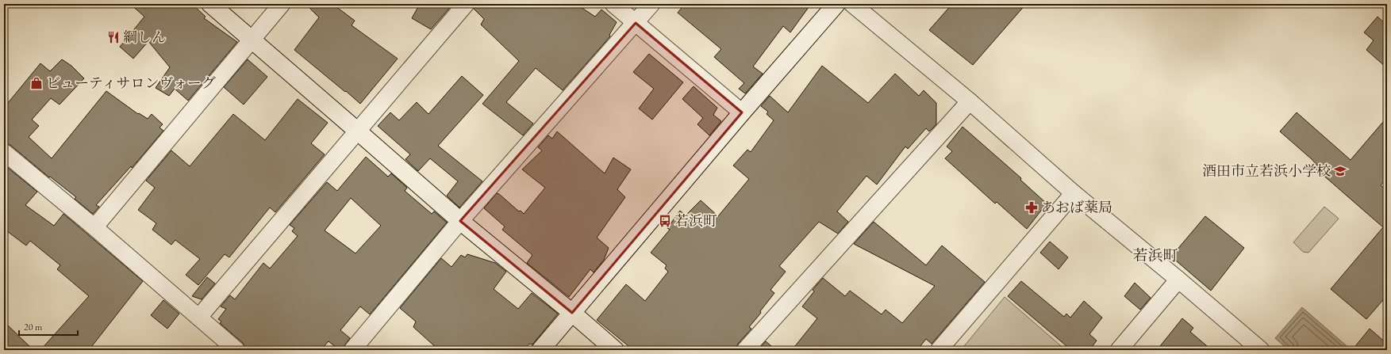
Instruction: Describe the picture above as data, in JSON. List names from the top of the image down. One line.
{"districts":["若浜町"],"places":{"restaurant":["綱しん"],"shop":["ビューティサロンヴォーグ"],"school or university":["酒田市立若浜小学校"],"pharmacy":["あおば薬局"],"bus stop":["若浜町"]},"scale_bar":"20 m"}
